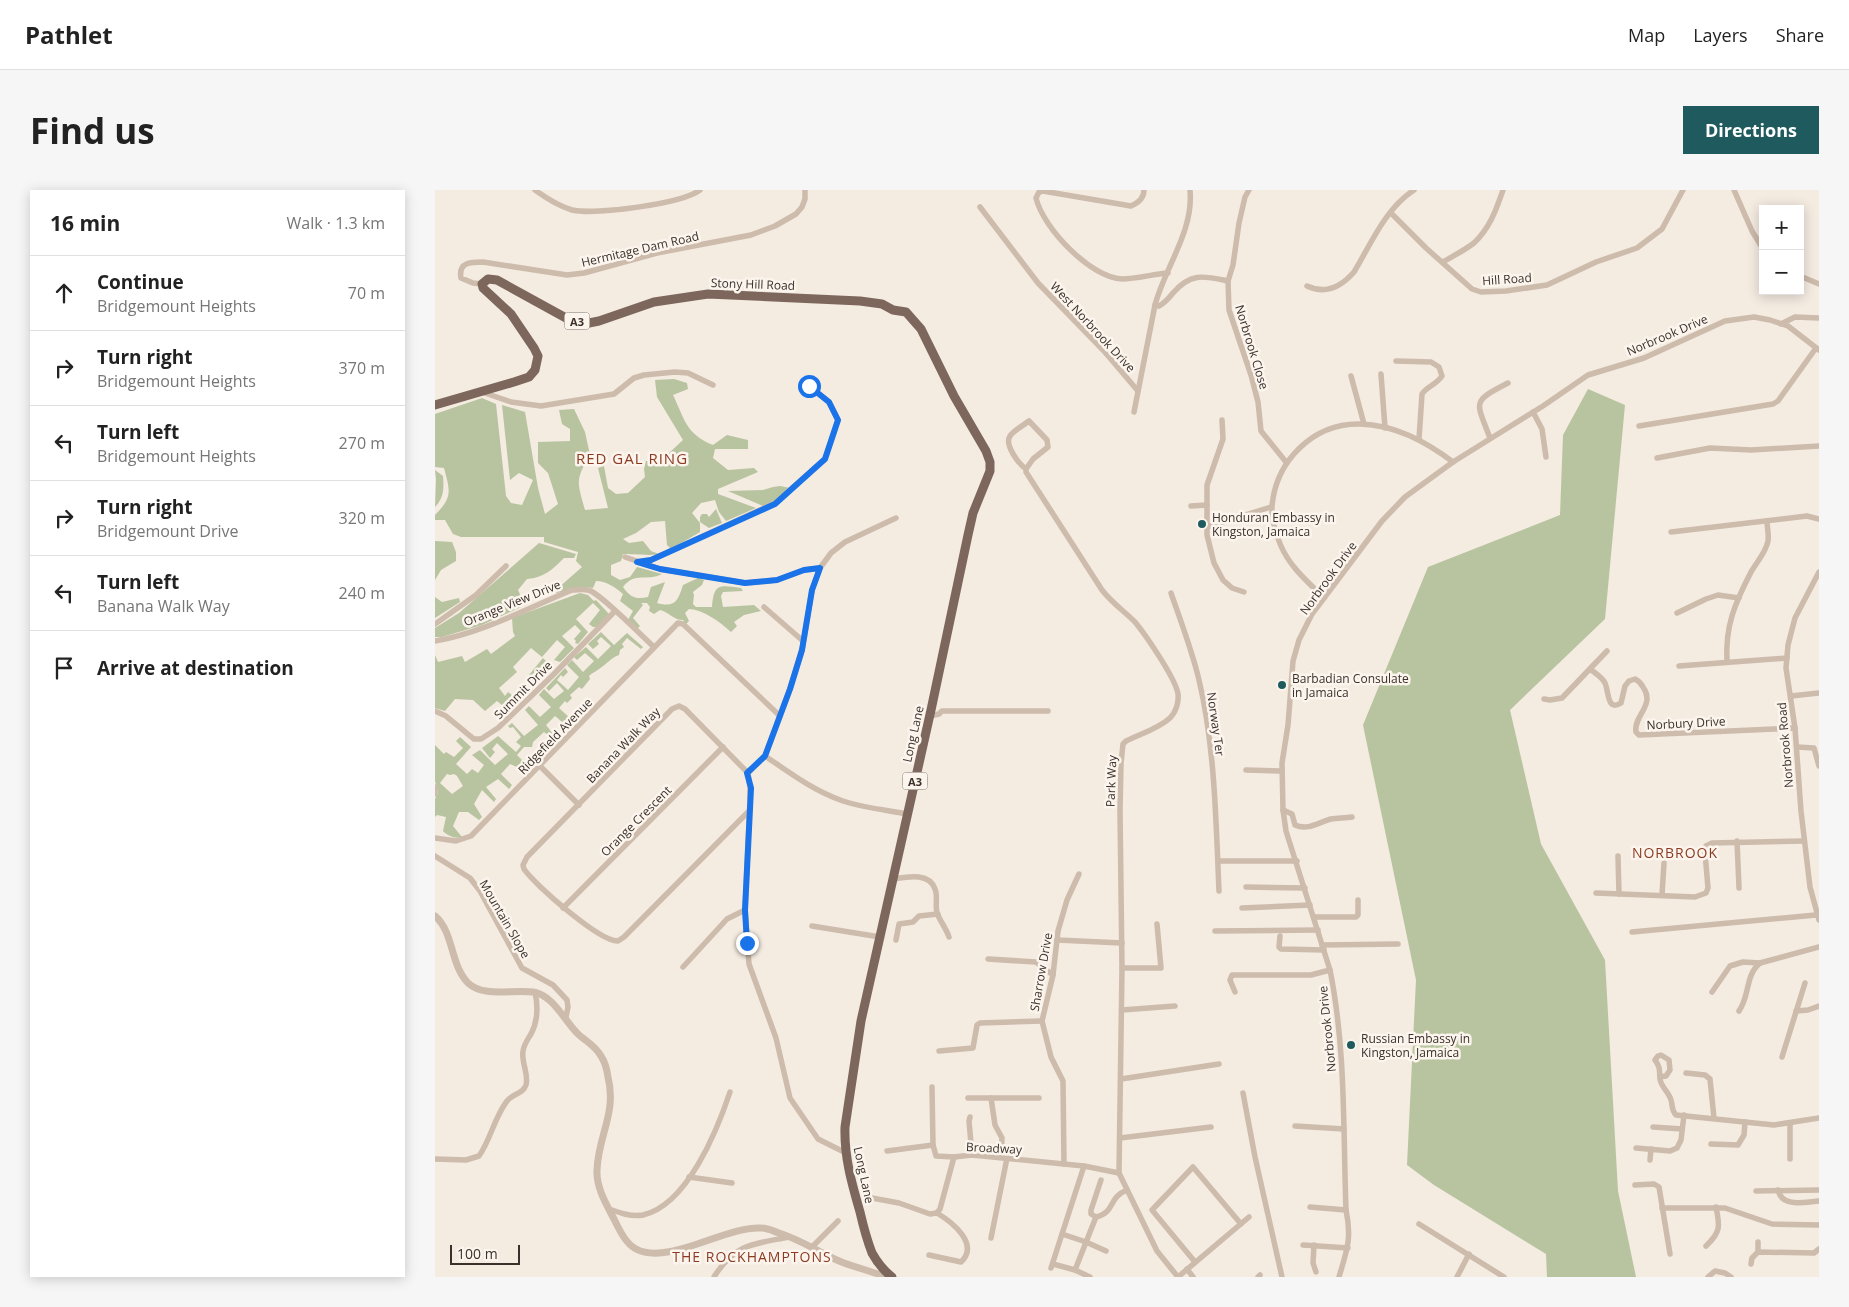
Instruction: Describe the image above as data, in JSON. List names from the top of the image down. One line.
{"streets":{"main road":["Stony Hill Road","A3","Long Lane"],"street":["Hermitage Dam Road","Hill Road","West Norbrook Drive","Norbrook Drive","Norbrook Close","Orange View Drive","Summit Drive","Norbury Drive","Norway Ter","Ridgefield Avenue","Banana Walk Way","Norbrook Road","Park Way","Orange Crescent","Mountain Slope","Sharrow Drive","Broadway"]},"crossings":[["Hermitage Dam Road","Stony Hill Road"],["Stony Hill Road","Long Lane"],["Orange View Drive","Summit Drive"],["Orange View Drive","Ridgefield Avenue"],["Norbury Drive","Norbrook Road"],["Banana Walk Way","Orange Crescent"],["Park Way","Broadway"],["Sharrow Drive","Broadway"]],"districts":["RED GAL RING","NORBROOK","THE ROCKHAMPTONS"],"places":["Honduran Embassy in Kingston, Jamaica","Barbadian Consulate in Jamaica","Russian Embassy in Kingston, Jamaica"],"scale_bar":"100 m","page":{"header":"Pathlet","nav":["Map","Layers","Share"],"buttons":"Directions","title":"Find us","heading":["16 min","Walk · 1.3 km"],"map_buttons":["+","−"],"list":[["Continue","Bridgemount Heights","70 m"],["Turn right","Bridgemount Heights","370 m"],["Turn left","Bridgemount Heights","270 m"],["Turn right","Bridgemount Drive","320 m"],["Turn left","Banana Walk Way","240 m"],"Arrive at destination"],"scale":"100 m"}}
